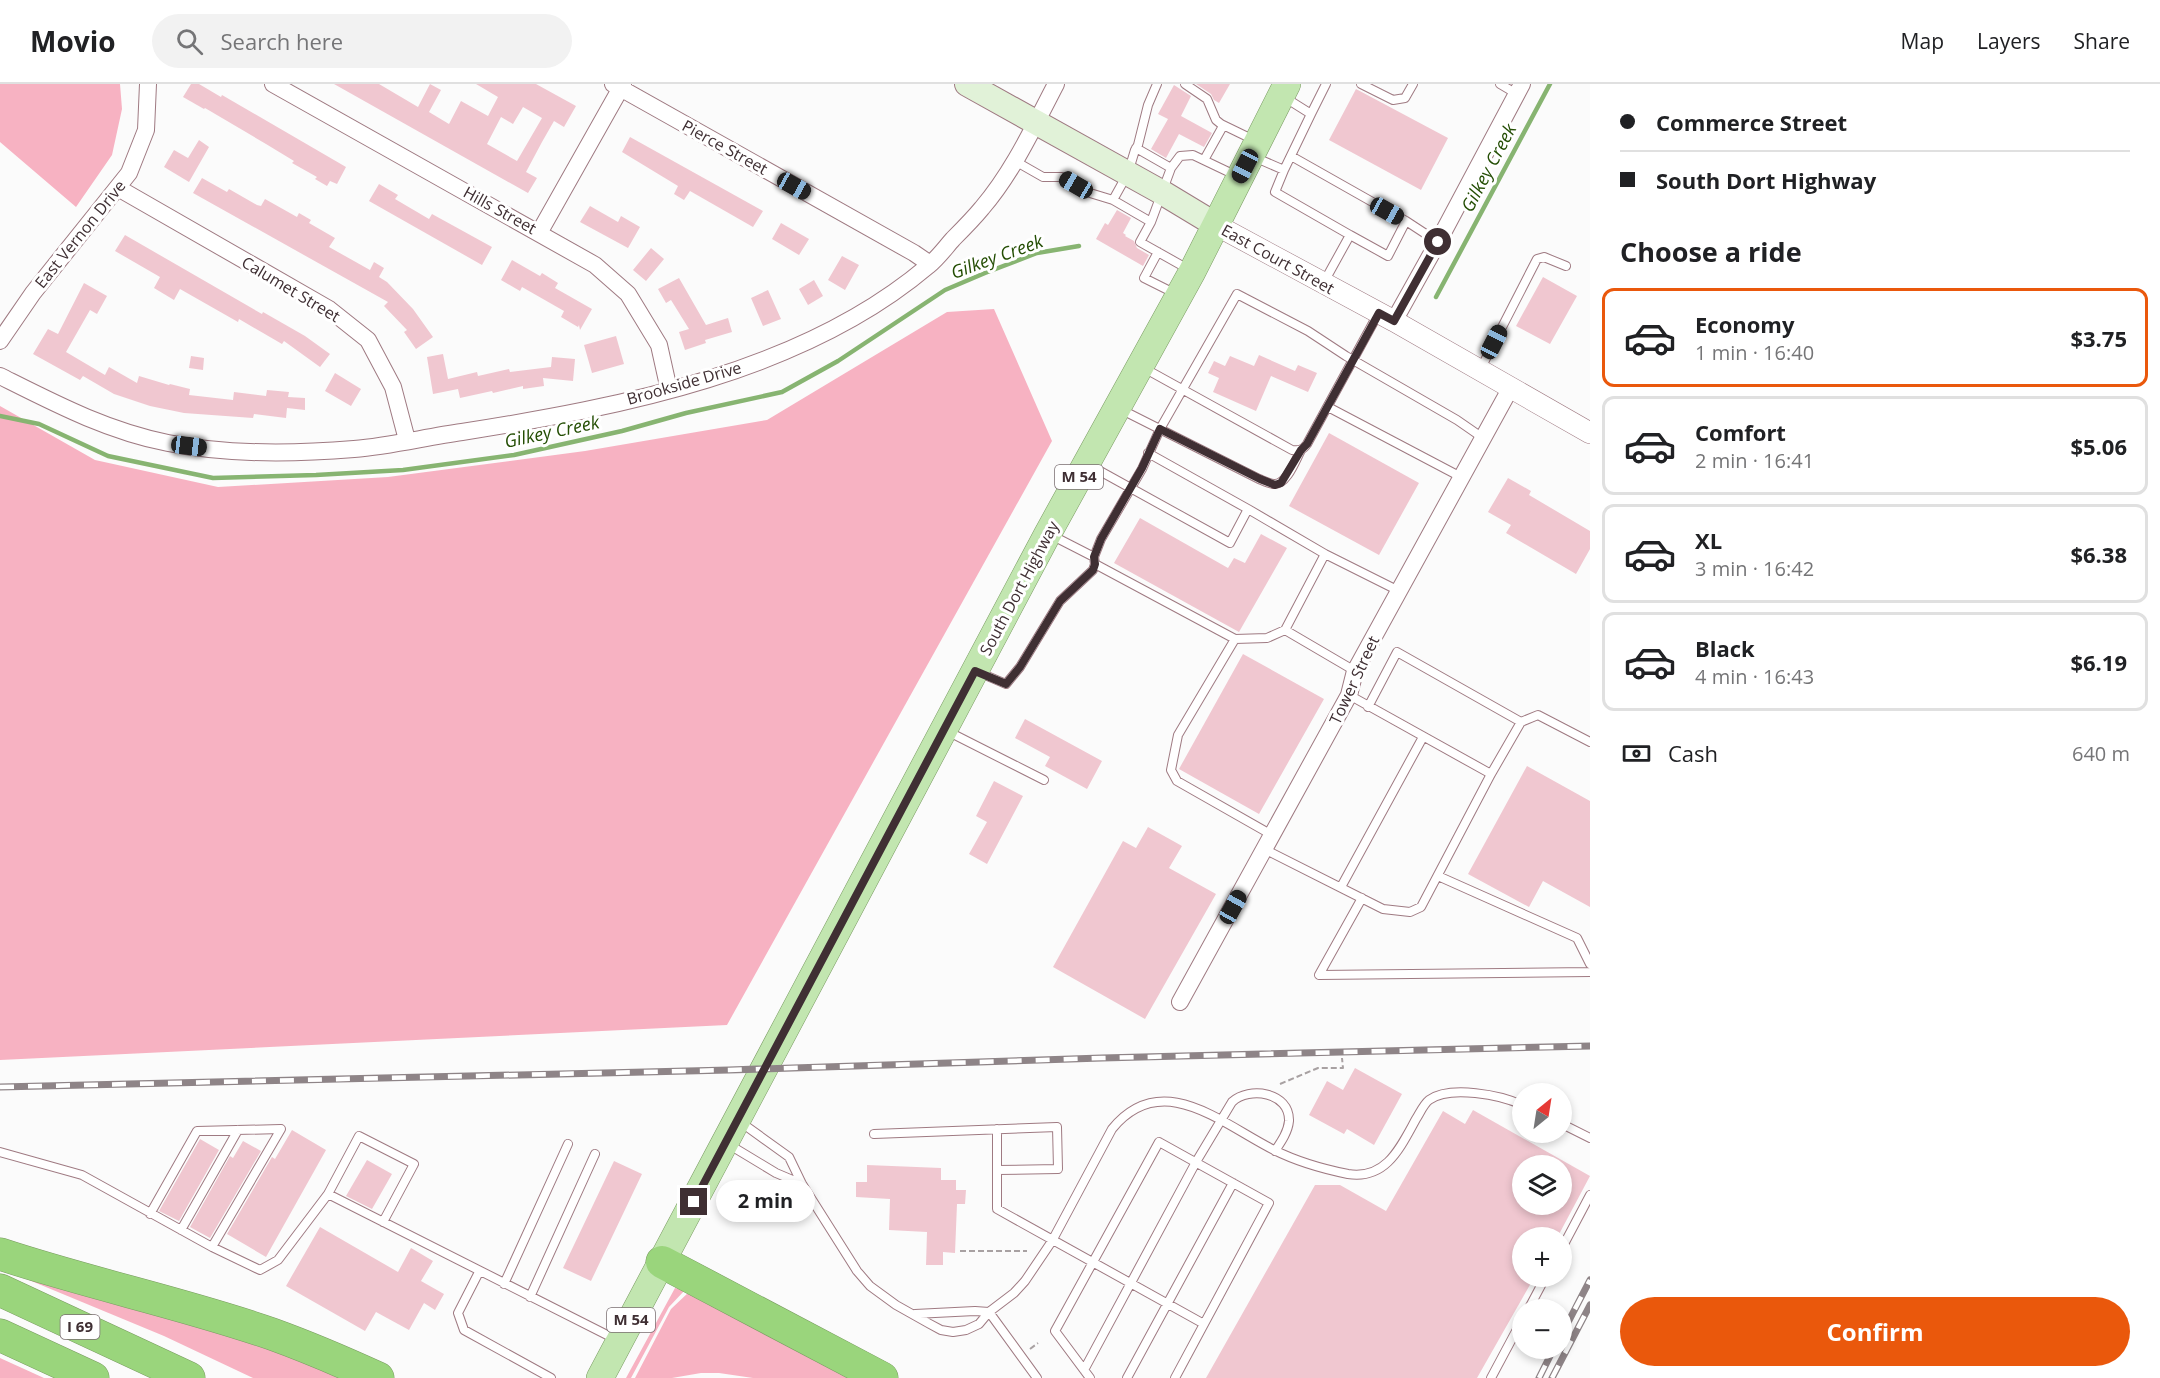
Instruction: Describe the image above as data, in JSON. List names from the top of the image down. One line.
{"streets":{"highway":["I 69"],"main road":["East Court Street","M 54","South Dort Highway"],"street":["Pierce Street","Hills Street","East Vernon Drive","Calumet Street","Brookside Drive","Tower Street"]},"crossings":[["Pierce Street","Brookside Drive"],["Hills Street","Brookside Drive"],["East Vernon Drive","Calumet Street"],["East Court Street","Brookside Drive"],["East Court Street","South Dort Highway"],["East Court Street","Tower Street"],["Calumet Street","Brookside Drive"]],"water":["Gilkey Creek"],"north":"top right","page":{"header":"Movio","search":"Search here","nav":["Map","Layers","Share"],"banner":["Commerce Street","South Dort Highway"],"heading":"Choose a ride","list":[{"name":"Economy","note":"1 min · 16:40","value":"$3.75"},{"name":"Comfort","note":"2 min · 16:41","value":"$5.06"},{"name":"XL","note":"3 min · 16:42","value":"$6.38"},{"name":"Black","note":"4 min · 16:43","value":"$6.19"}],"pay":["Cash","640 m"],"map_buttons":["+","−"],"bubble":"2 min","buttons":"Confirm"}}
